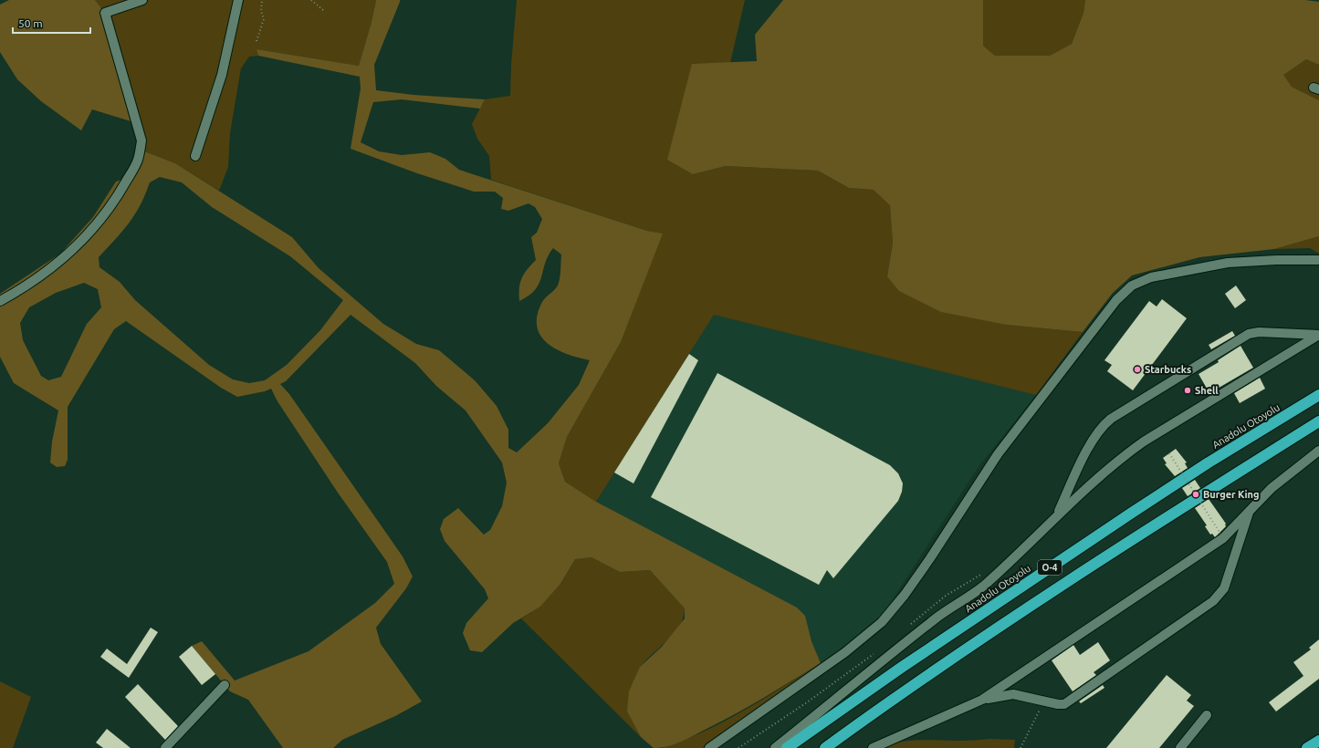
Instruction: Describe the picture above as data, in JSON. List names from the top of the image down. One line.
{"streets":{"highway":["Anadolu Otoyolu","O-4"]},"places":["Starbucks","Shell","Burger King"],"scale_bar":"50 m"}
